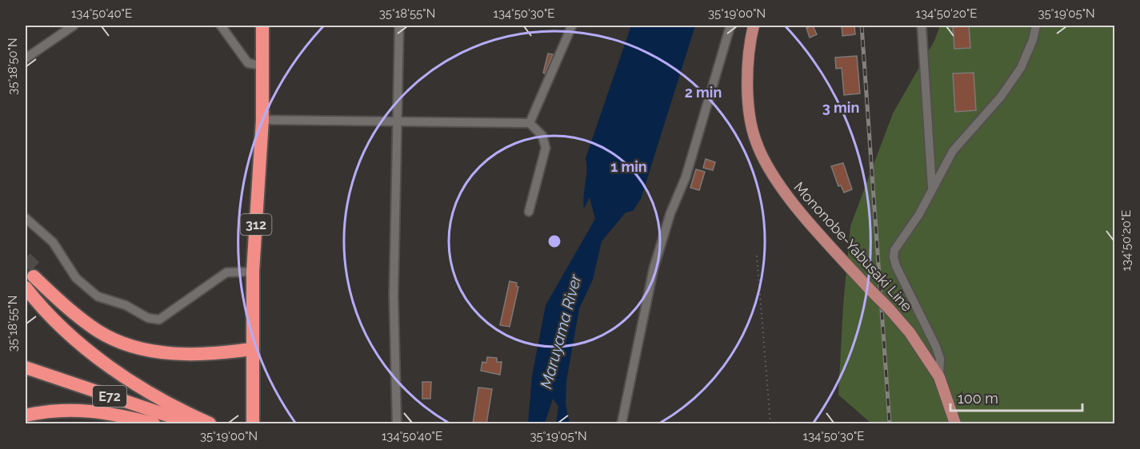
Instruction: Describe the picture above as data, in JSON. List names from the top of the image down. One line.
{"streets":{"highway":["312","E72"],"main road":["Mononobe-Yabusaki Line"]},"water":["Maruyama River"],"scale_bar":"100 m","coordinates":["134°50'40\"E","35°18'55\"N","134°50'30\"E","35°19'00\"N","134°50'20\"E","35°19'05\"N","35°18'50\"N"],"rings":["2 min","3 min","1 min"]}
